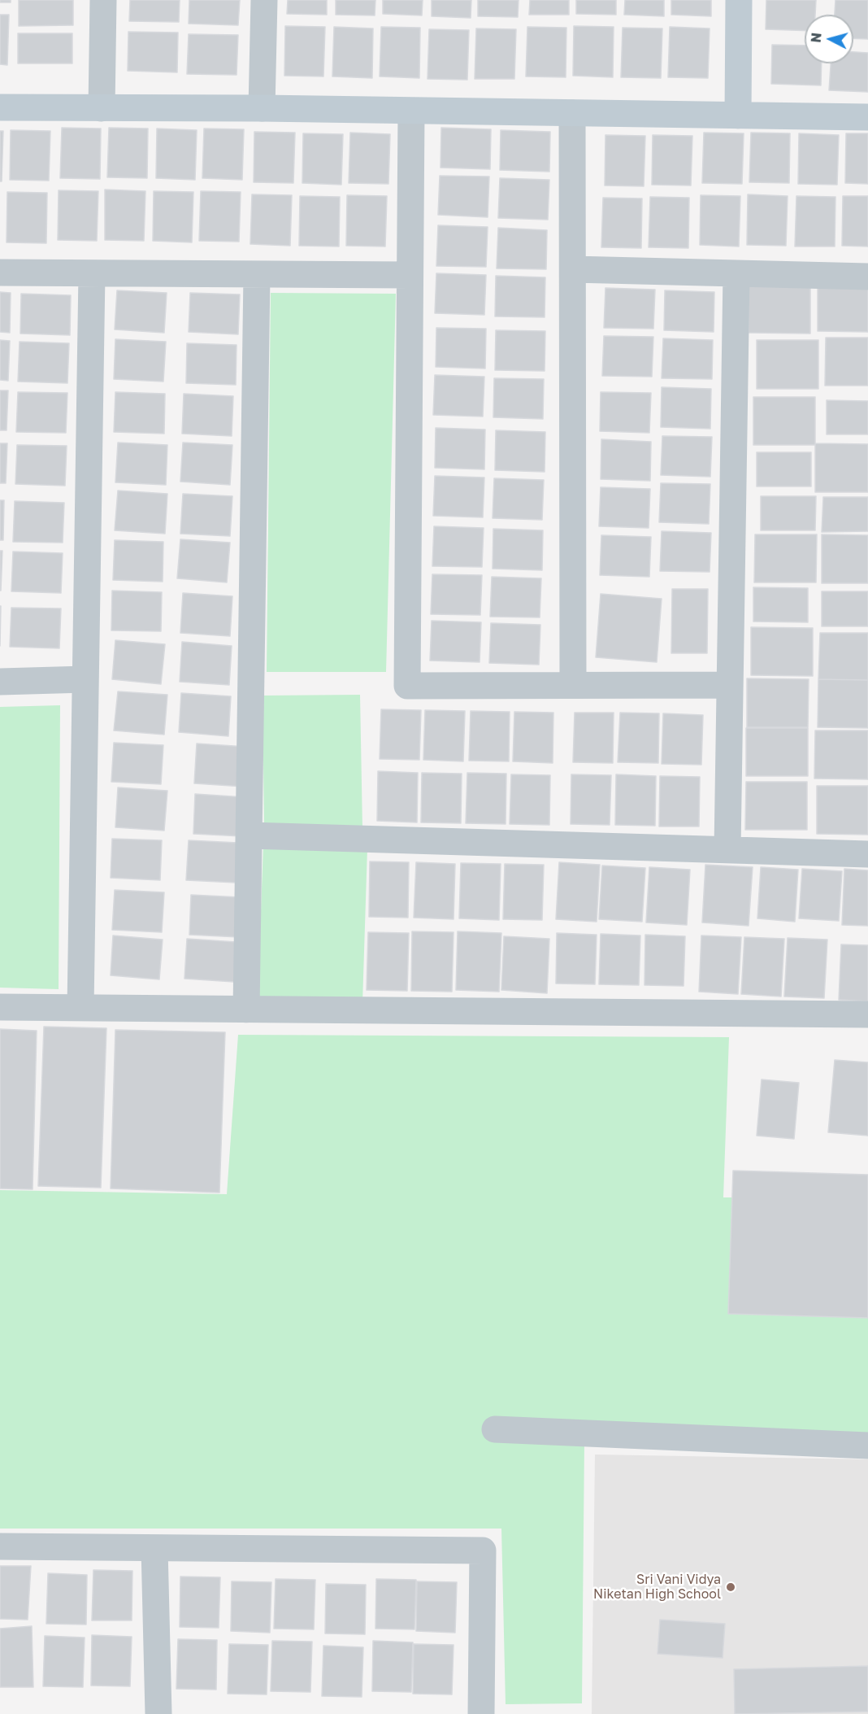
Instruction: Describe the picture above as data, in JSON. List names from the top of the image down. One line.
{"places":["Sri Vani Vidya Niketan High School"],"north":"left"}
